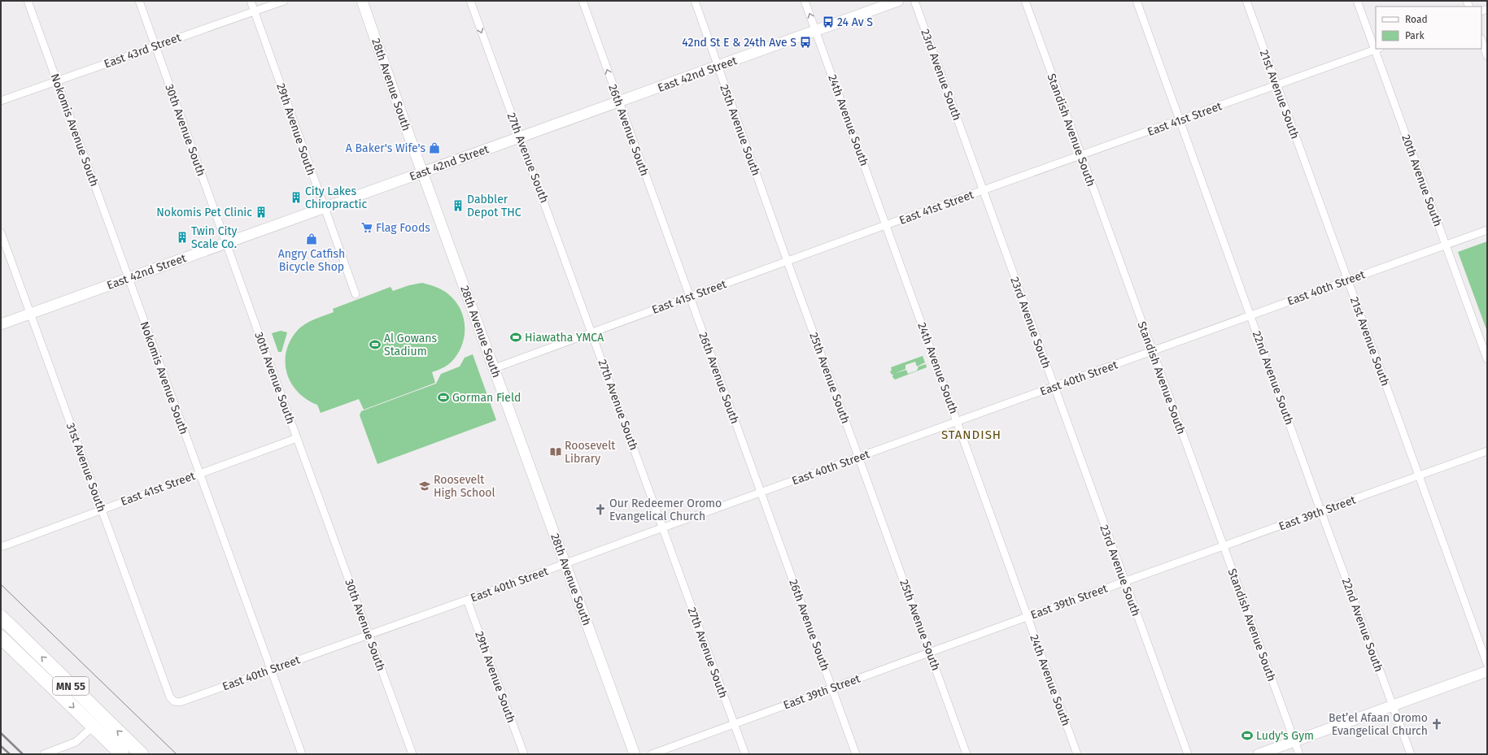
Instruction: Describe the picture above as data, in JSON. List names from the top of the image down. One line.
{"streets":{"highway":["MN 55"],"street":["East 43rd Street","East 42nd Street","23rd Avenue South","28th Avenue South","21st Avenue South","East 41st Street","24th Avenue South","29th Avenue South","Nokomis Avenue South","30th Avenue South","26th Avenue South","25th Avenue South","Standish Avenue South","27th Avenue South","20th Avenue South","East 40th Street","22nd Avenue South","31st Avenue South","East 39th Street"]},"crossings":[["East 43rd Street","29th Avenue South"],["East 43rd Street","Nokomis Avenue South"],["East 43rd Street","30th Avenue South"],["East 42nd Street","28th Avenue South"],["East 42nd Street","24th Avenue South"],["East 42nd Street","29th Avenue South"],["East 42nd Street","Nokomis Avenue South"],["East 42nd Street","30th Avenue South"],["East 42nd Street","26th Avenue South"],["East 42nd Street","25th Avenue South"],["East 42nd Street","27th Avenue South"],["East 42nd Street","31st Avenue South"],["23rd Avenue South","East 41st Street"],["23rd Avenue South","East 40th Street"],["23rd Avenue South","East 39th Street"],["28th Avenue South","East 41st Street"],["28th Avenue South","East 40th Street"],["21st Avenue South","East 41st Street"],["21st Avenue South","East 40th Street"],["21st Avenue South","East 39th Street"],["East 41st Street","24th Avenue South"],["East 41st Street","Nokomis Avenue South"],["East 41st Street","30th Avenue South"],["East 41st Street","26th Avenue South"],["East 41st Street","25th Avenue South"],["East 41st Street","Standish Avenue South"],["East 41st Street","27th Avenue South"],["East 41st Street","20th Avenue South"],["East 41st Street","22nd Avenue South"],["East 41st Street","31st Avenue South"],["24th Avenue South","East 40th Street"],["24th Avenue South","East 39th Street"],["29th Avenue South","East 40th Street"],["Nokomis Avenue South","East 40th Street"],["30th Avenue South","East 40th Street"],["26th Avenue South","East 40th Street"],["26th Avenue South","East 39th Street"],["25th Avenue South","East 40th Street"],["25th Avenue South","East 39th Street"],["Standish Avenue South","East 40th Street"],["Standish Avenue South","East 39th Street"],["27th Avenue South","East 40th Street"],["27th Avenue South","East 39th Street"],["20th Avenue South","East 40th Street"],["East 40th Street","22nd Avenue South"],["East 40th Street","31st Avenue South"],["22nd Avenue South","East 39th Street"]],"districts":["STANDISH"],"places":{"bus stop":["24 Av S","42nd St E & 24th Ave S"],"shop":["A Baker's Wife's","Angry Catfish Bicycle Shop"],"building":["City Lakes Chiropractic","Dabbler Depot THC","Nokomis Pet Clinic","Twin City Scale Co."],"supermarket":["Flag Foods"],"sports":["Hiawatha YMCA","Al Gowans Stadium","Gorman Field","Ludy's Gym"],"library":["Roosevelt Library"],"school or university":["Roosevelt High School"],"church":["Our Redeemer Oromo Evangelical Church","Bet’el Afaan Oromo Evangelical Church"]},"legend":["Road","Park"]}
